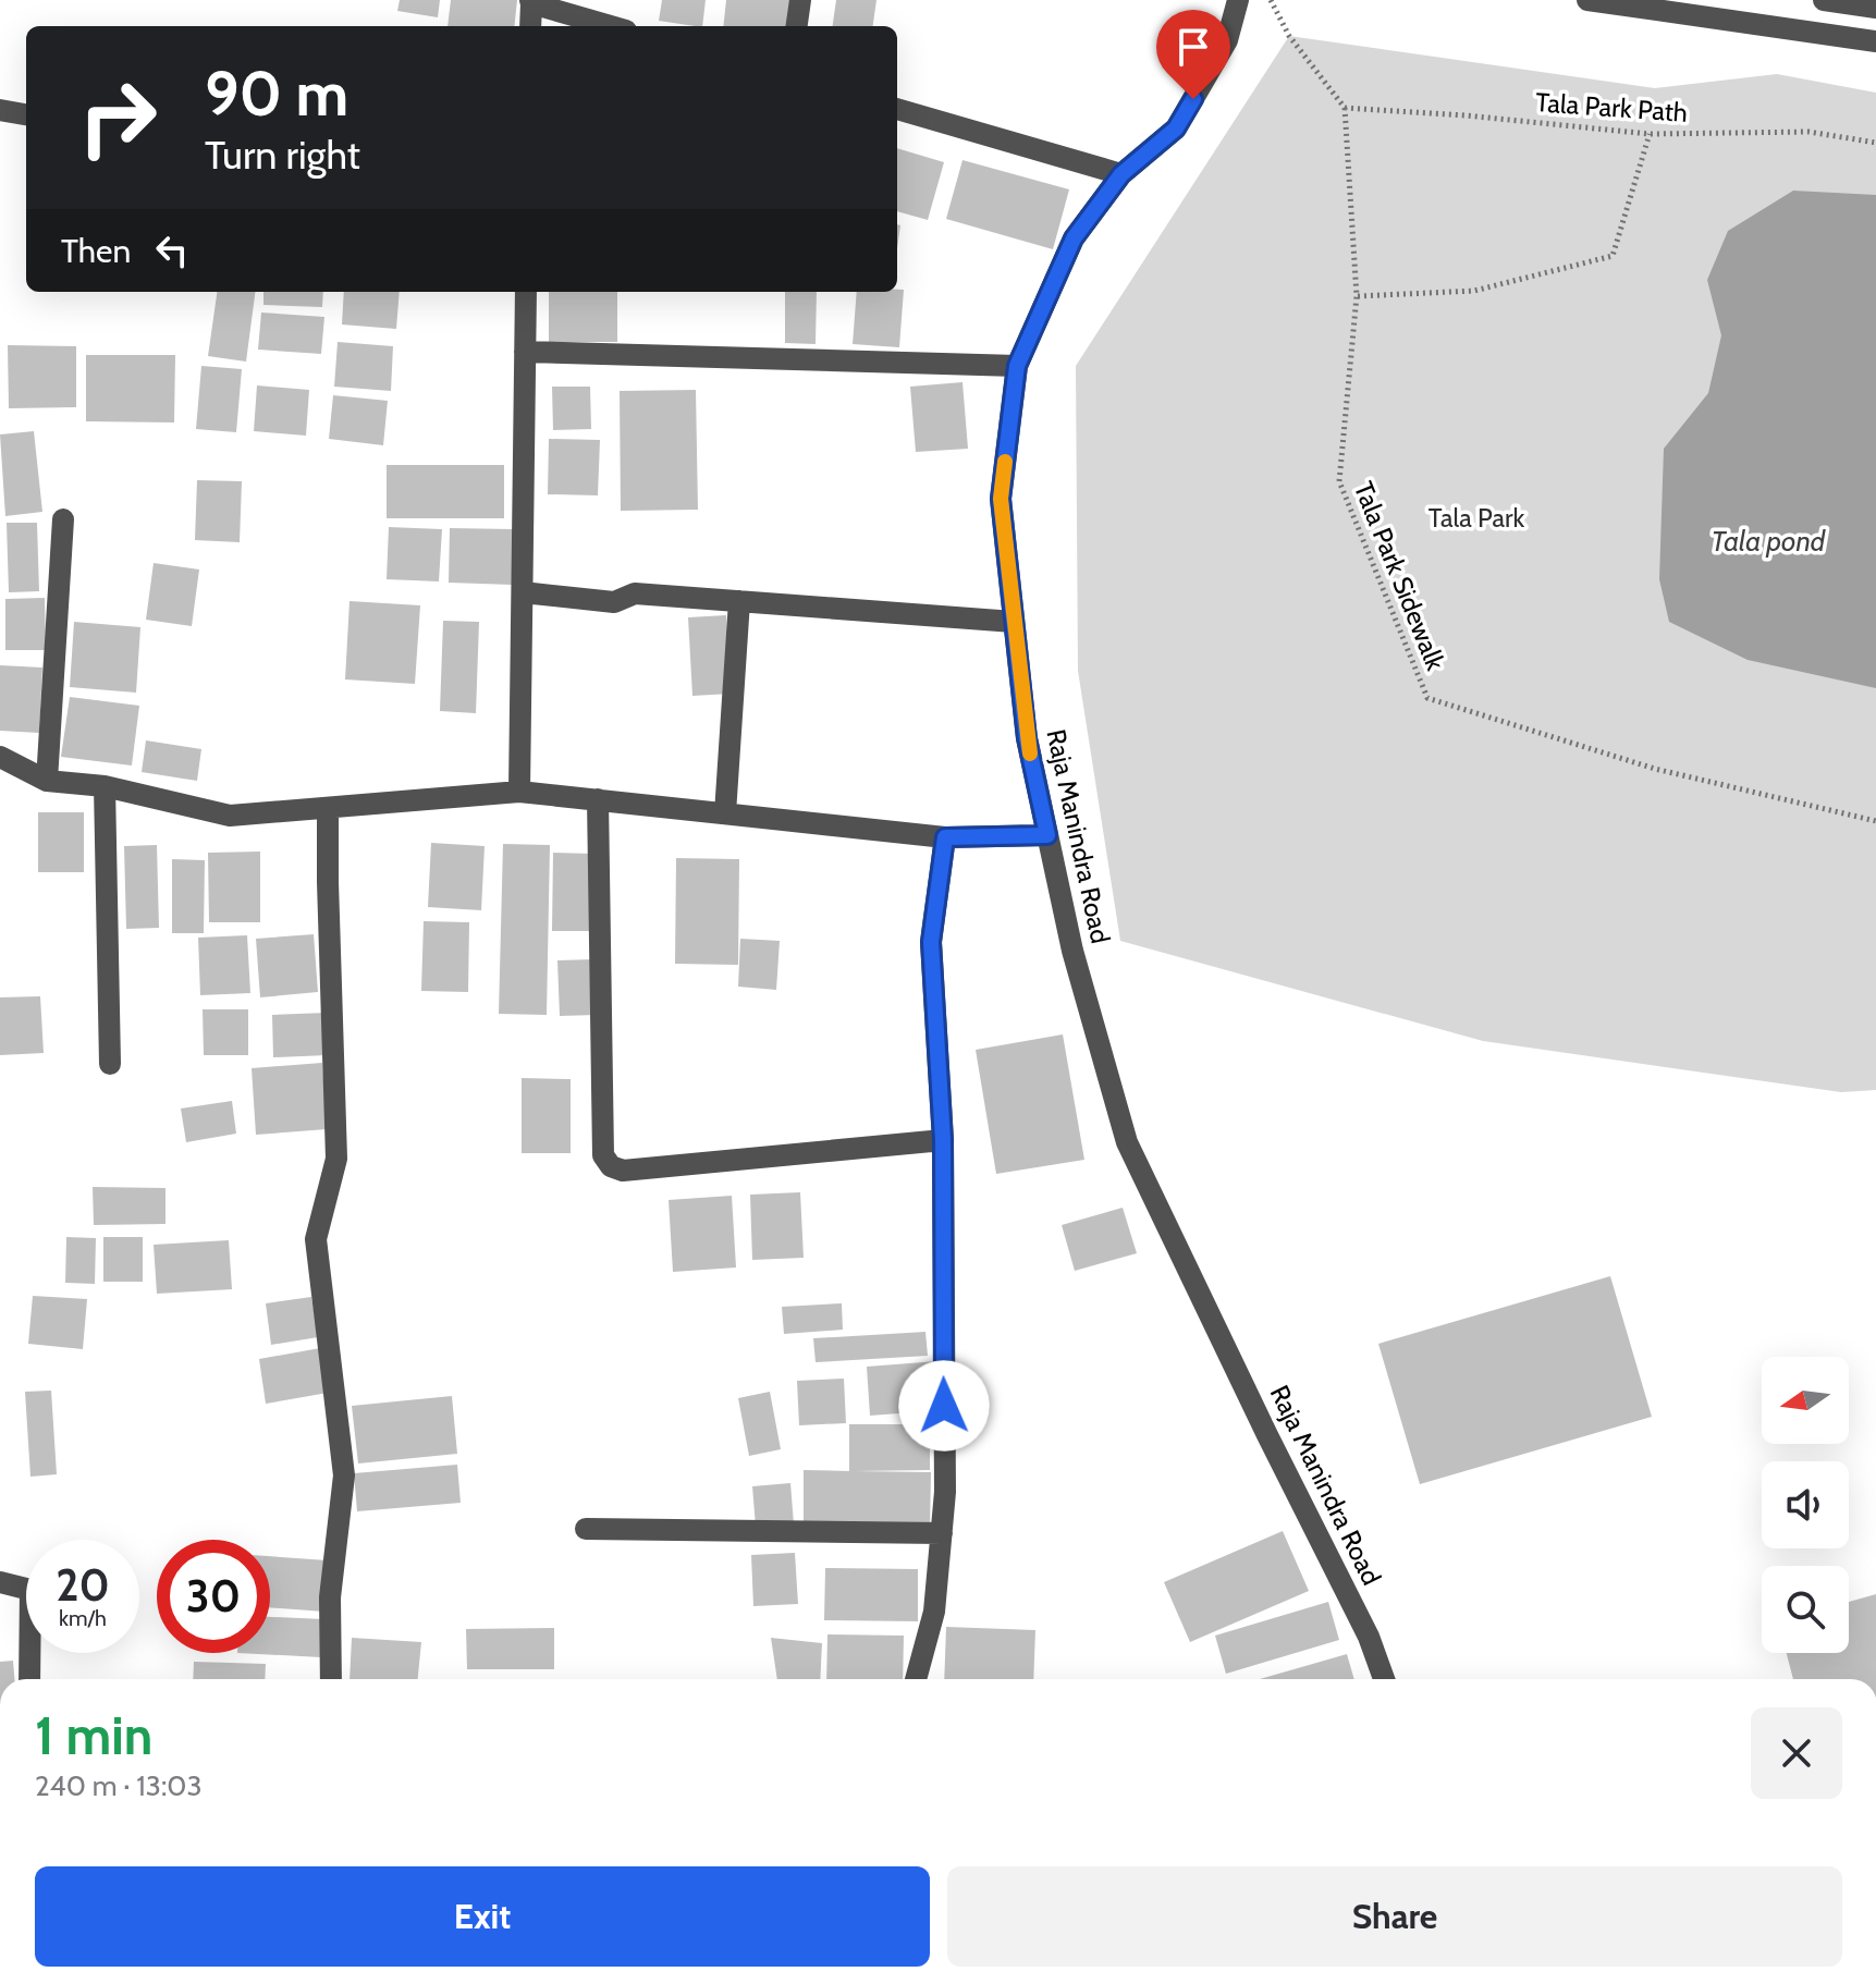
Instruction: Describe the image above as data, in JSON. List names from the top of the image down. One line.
{"streets":{"street":["Raja Manindra Road"],"path":["Tala Park Path","Tala Park Sidewalk"]},"crossings":[["Tala Park Path","Tala Park Sidewalk"]],"water":["Tala pond"],"parks":["Tala Park"],"north":"left","page":{"turn":["90 m","Turn right"],"then":"Then","speed":"20 km/h","limit":"30","heading":["1 min","240 m · 13:03"],"buttons":["Exit","Share"]}}
